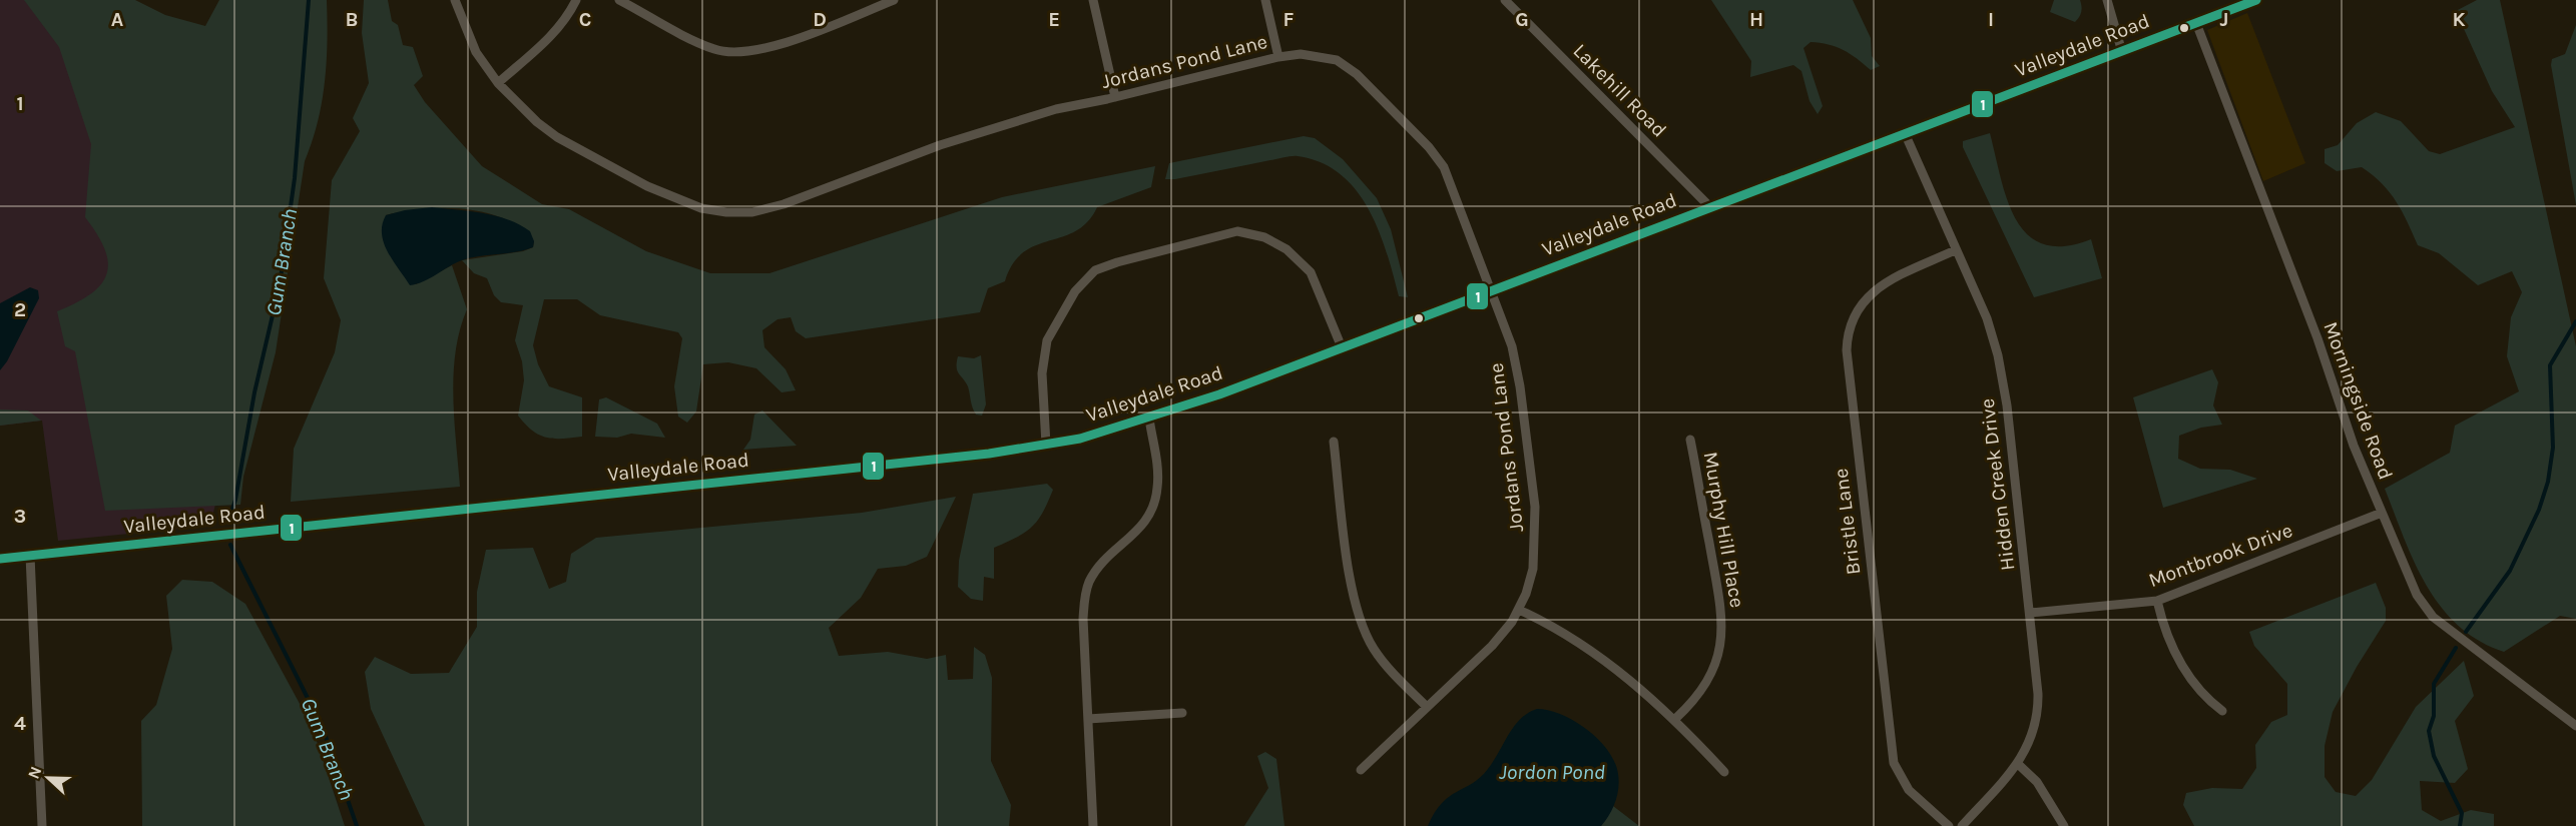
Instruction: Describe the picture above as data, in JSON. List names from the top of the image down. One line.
{"streets":{"street":["Valleydale Road","Jordans Pond Lane","Lakehill Road","Morningside Road","Hidden Creek Drive","Bristle Lane","Murphy Hill Place","Montbrook Drive"]},"crossings":[["Valleydale Road","Jordans Pond Lane"],["Valleydale Road","Lakehill Road"],["Valleydale Road","Morningside Road"],["Valleydale Road","Hidden Creek Drive"],["Morningside Road","Montbrook Drive"],["Hidden Creek Drive","Bristle Lane"],["Hidden Creek Drive","Montbrook Drive"]],"water":["Gum Branch","Jordon Pond"],"lines":["transit line 1"],"north":"left","grid":{"columns":["A","B","C","D","E","F","G","H","I","J","K"],"rows":["1","2","3","4"]}}
